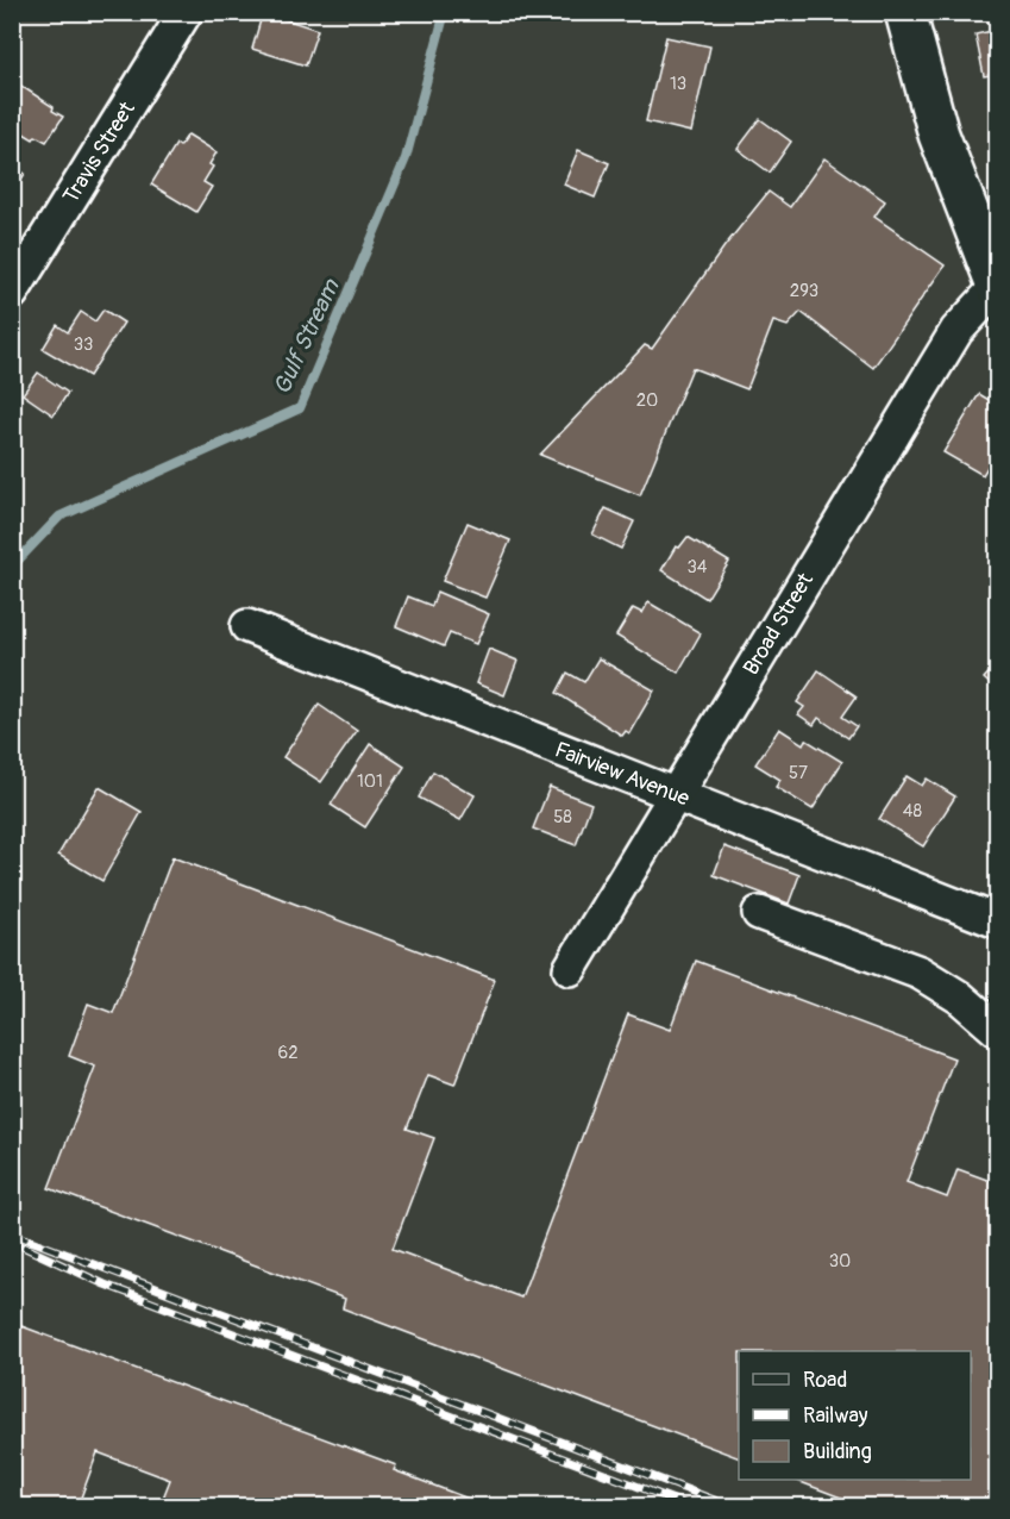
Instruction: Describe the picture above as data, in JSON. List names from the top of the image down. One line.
{"streets":{"street":["Travis Street","Broad Street","Fairview Avenue"]},"crossings":[["Broad Street","Fairview Avenue"]],"water":["Gulf Stream"],"house_numbers":["13","293","33","20","34","57","101","48","58","62","30"],"legend":["Road","Railway","Building"]}
